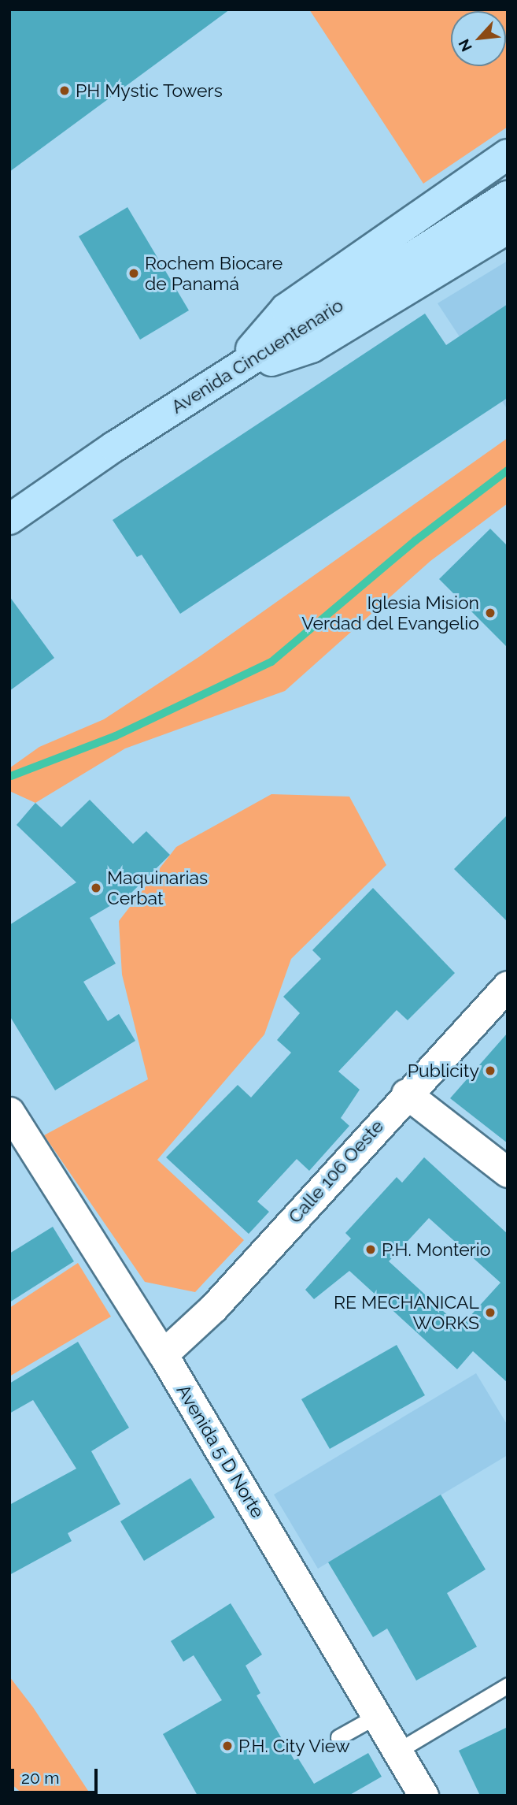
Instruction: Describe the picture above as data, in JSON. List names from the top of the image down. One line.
{"streets":{"main road":["Avenida Cincuentenario"],"street":["Calle 106 Oeste","Avenida 5 D Norte"]},"crossings":[["Calle 106 Oeste","Avenida 5 D Norte"]],"places":["PH Mystic Towers","Rochem Biocare de Panamá","Iglesia Mision Verdad del Evangelio","Maquinarias Cerbat","Publicity","P.H. Monterio","RE MECHANICAL WORKS","P.H. City View"],"scale_bar":"20 m","north":"bottom left"}
